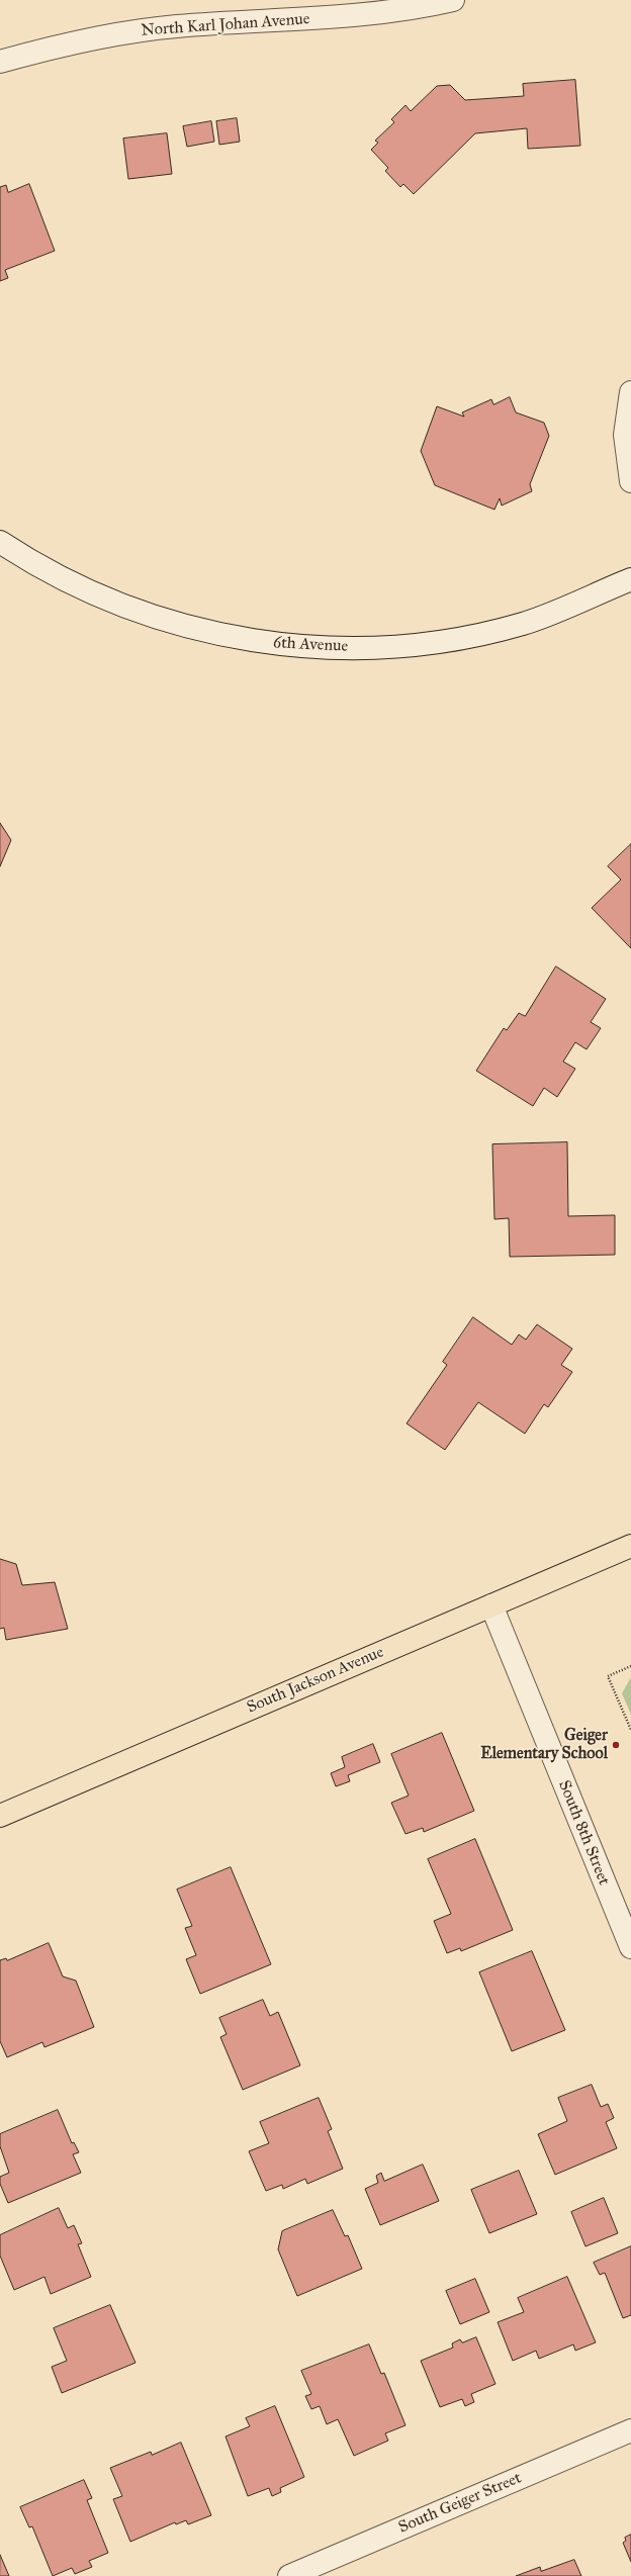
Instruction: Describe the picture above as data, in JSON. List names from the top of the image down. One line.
{"streets":{"main road":["South Jackson Avenue"],"street":["North Karl Johan Avenue","6th Avenue","South 8th Street","South Geiger Street"]},"crossings":[["South Jackson Avenue","South 8th Street"]],"places":["Geiger Elementary School"]}
